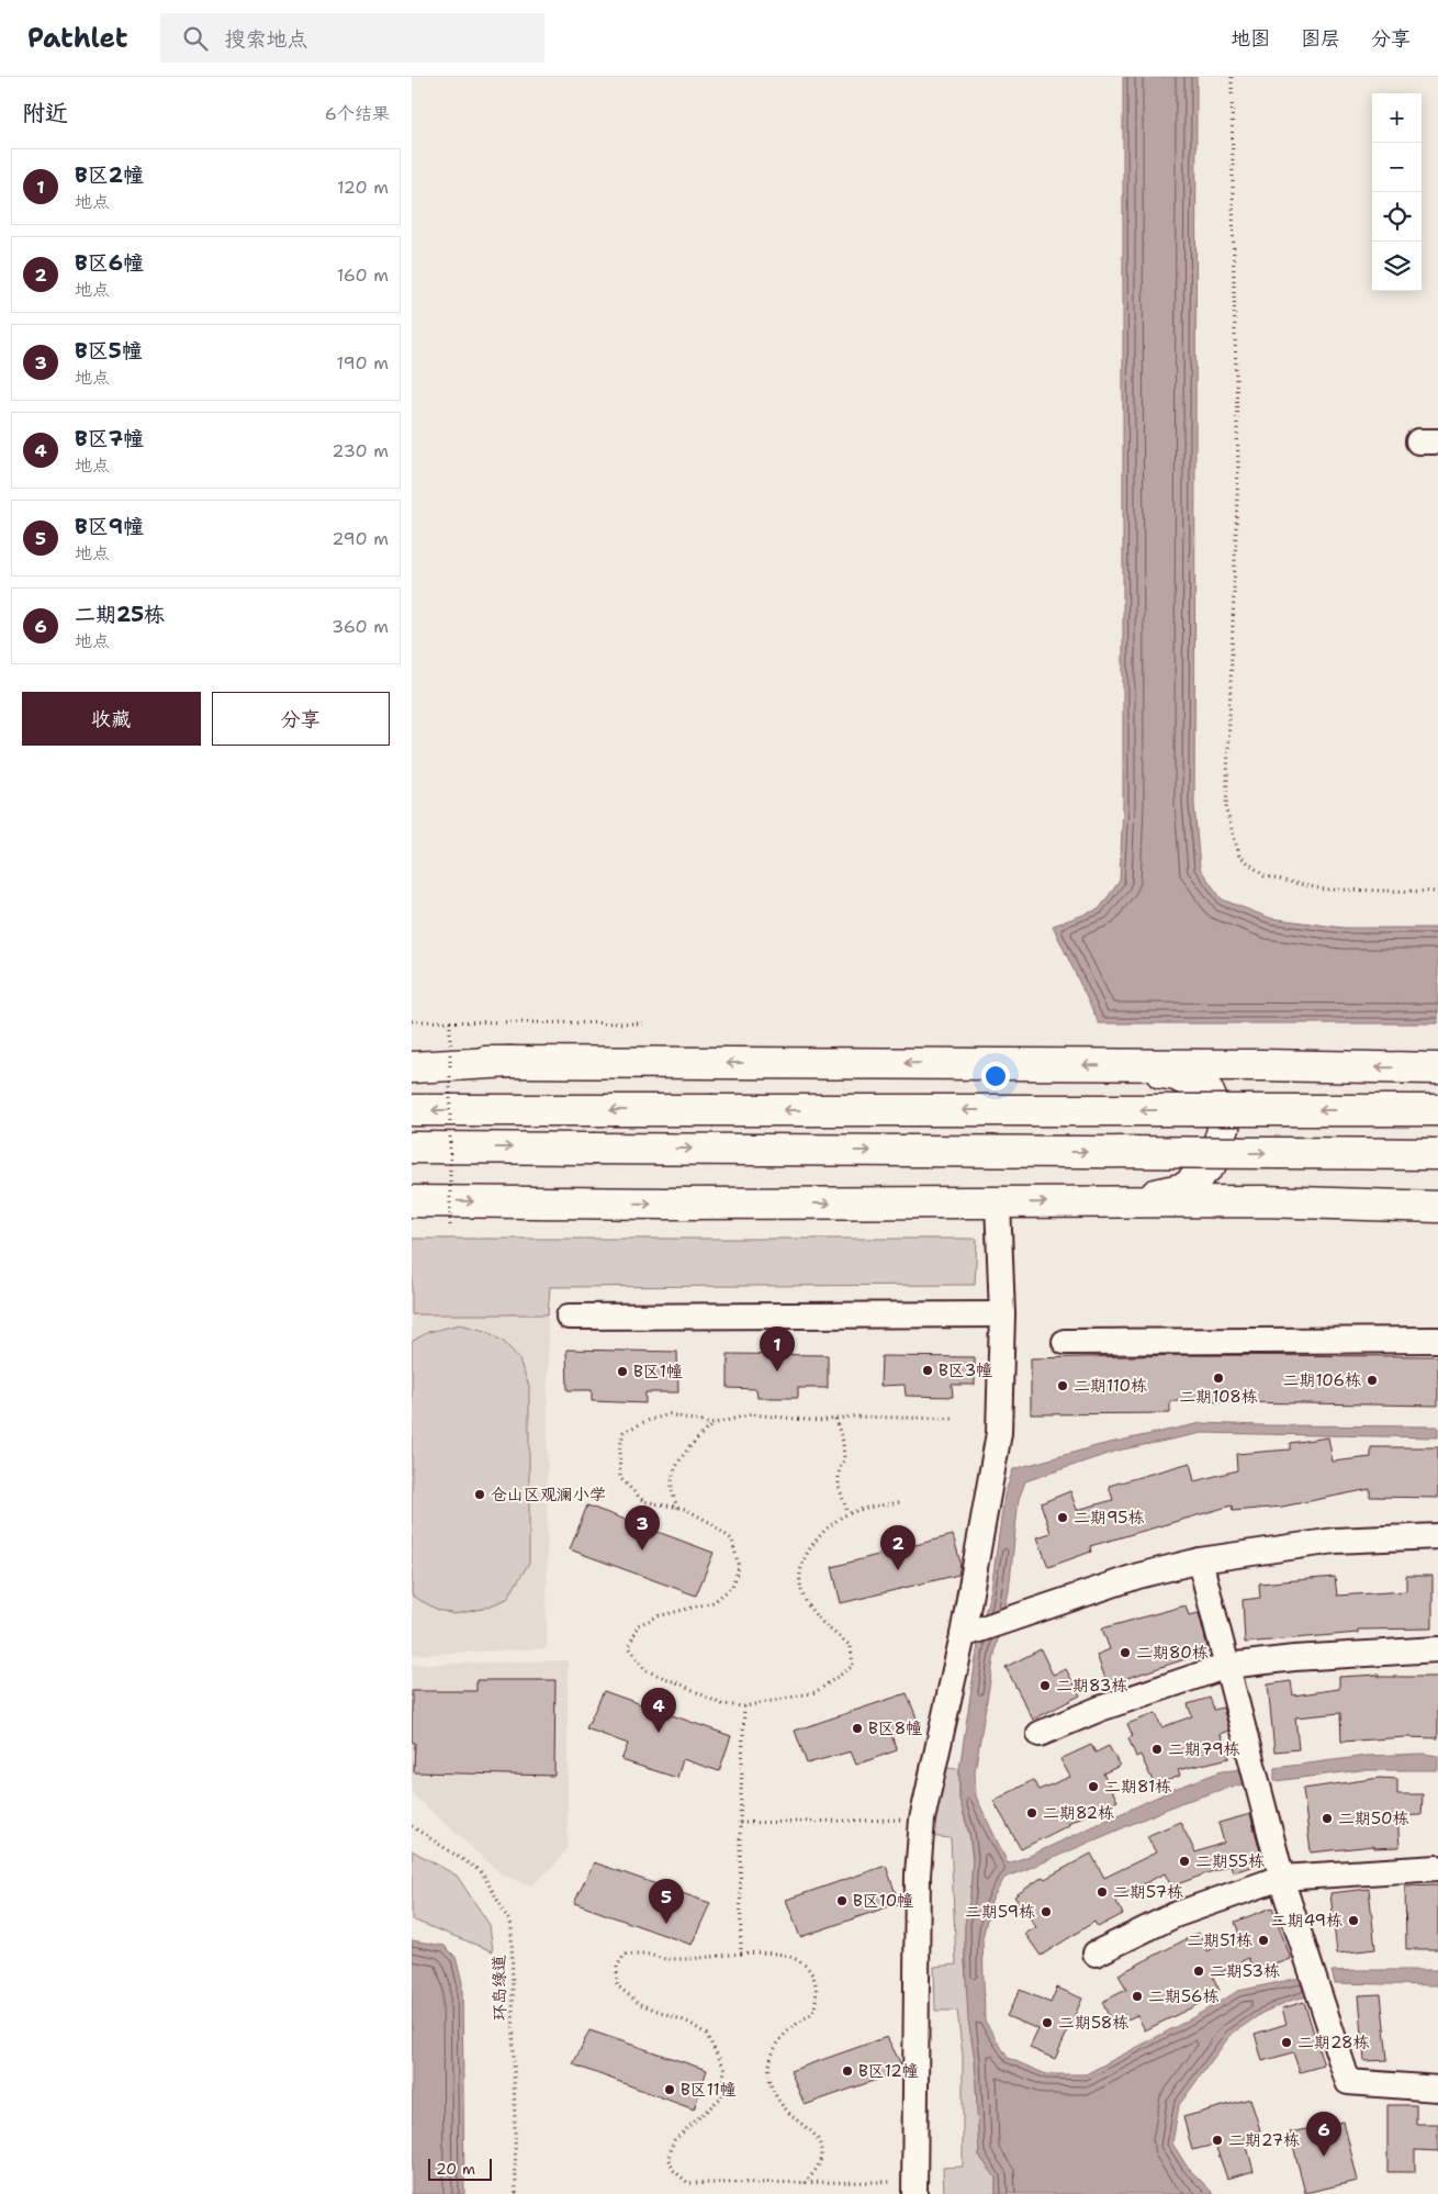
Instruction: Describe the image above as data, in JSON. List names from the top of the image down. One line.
{"streets":{"path":["环岛绿道"]},"places":["B区3幢","B区1幢","二期108栋","二期106栋","二期110栋","仓山区观澜小学","二期95栋","二期80栋","二期83栋","B区8幢","二期79栋","二期81栋","二期82栋","二期50栋","二期55栋","二期57栋","B区10幢","二期59栋","二期49栋","二期51栋","二期53栋","二期56栋","二期58栋","二期28栋","B区12幢","B区11幢","二期27栋"],"scale_bar":"20 m","page":{"header":"Pathlet","search":"搜索地点","nav":["地图","图层","分享"],"heading":["附近","6个结果"],"map_buttons":["+","−"],"list":[{"mark":"1","name":"B区2幢","note":"地点","value":"120 m"},{"mark":"2","name":"B区6幢","note":"地点","value":"160 m"},{"mark":"3","name":"B区5幢","note":"地点","value":"190 m"},{"mark":"4","name":"B区7幢","note":"地点","value":"230 m"},{"mark":"5","name":"B区9幢","note":"地点","value":"290 m"},{"mark":"6","name":"二期25栋","note":"地点","value":"360 m"}],"buttons":["收藏","分享"],"pins":["1","3","2","4","5","6"],"scale":"20 m"}}
